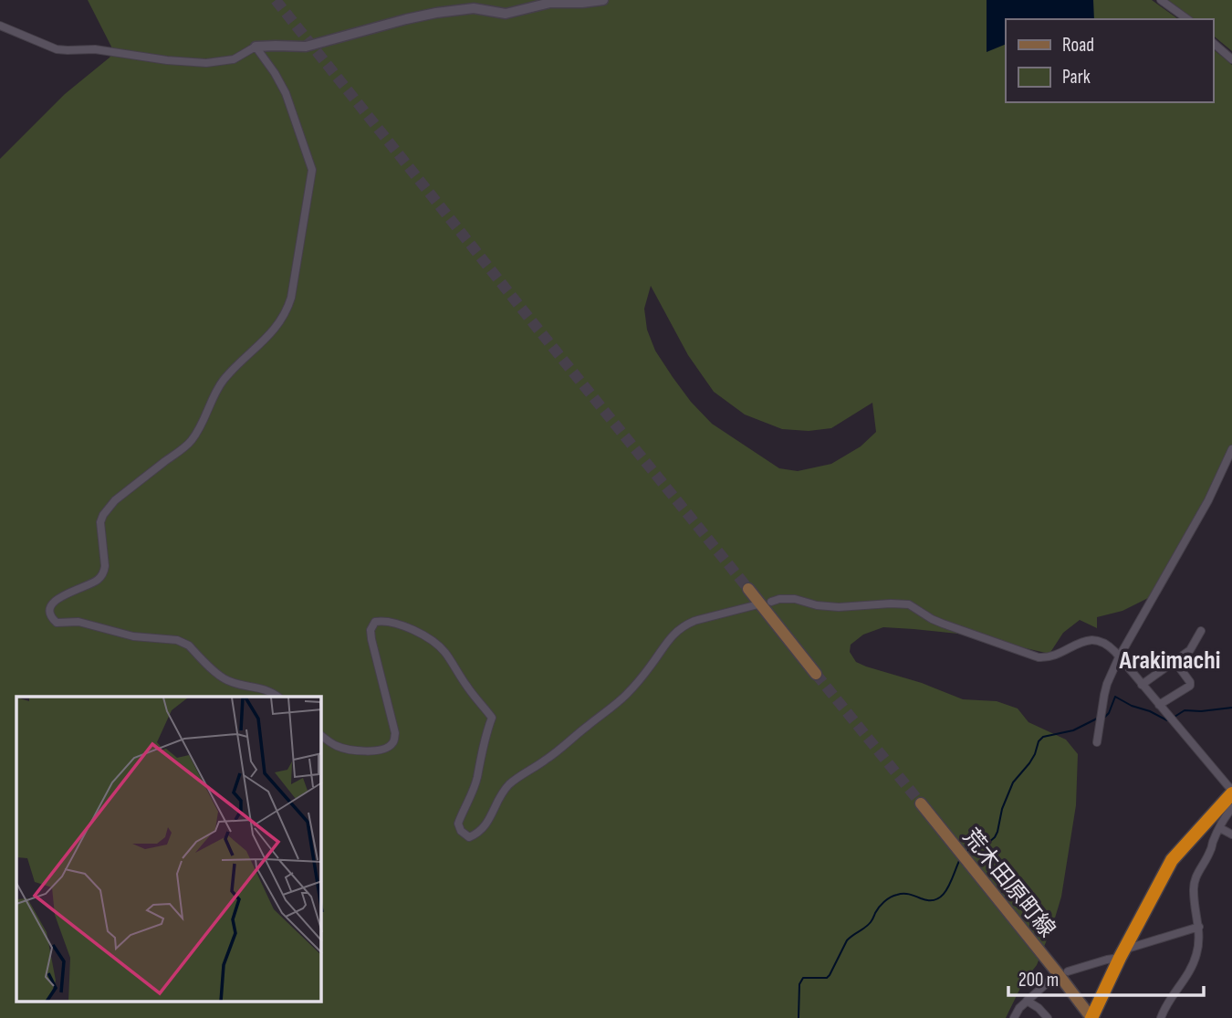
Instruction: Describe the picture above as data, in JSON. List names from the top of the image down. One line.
{"streets":{"main road":["荒木田原町線"]},"districts":["Arakimachi"],"legend":["Road","Park"],"scale_bar":"200 m"}
